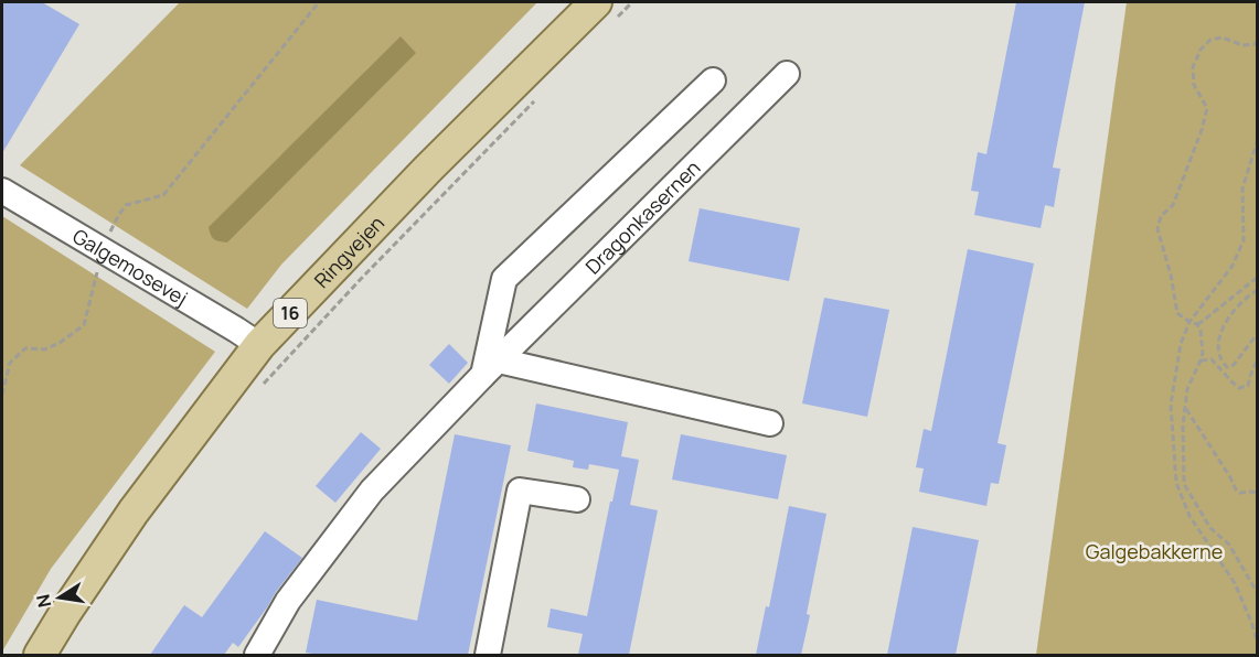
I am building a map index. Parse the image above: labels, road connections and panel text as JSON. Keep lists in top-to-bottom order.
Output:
{
  "streets": {
    "main road": ["Ringvejen", "16"],
    "street": ["Dragonkasernen", "Galgemosevej"]
  },
  "crossings": [
    ["Ringvejen", "Galgemosevej"]
  ],
  "parks": ["Galgebakkerne"],
  "north": "left"
}
